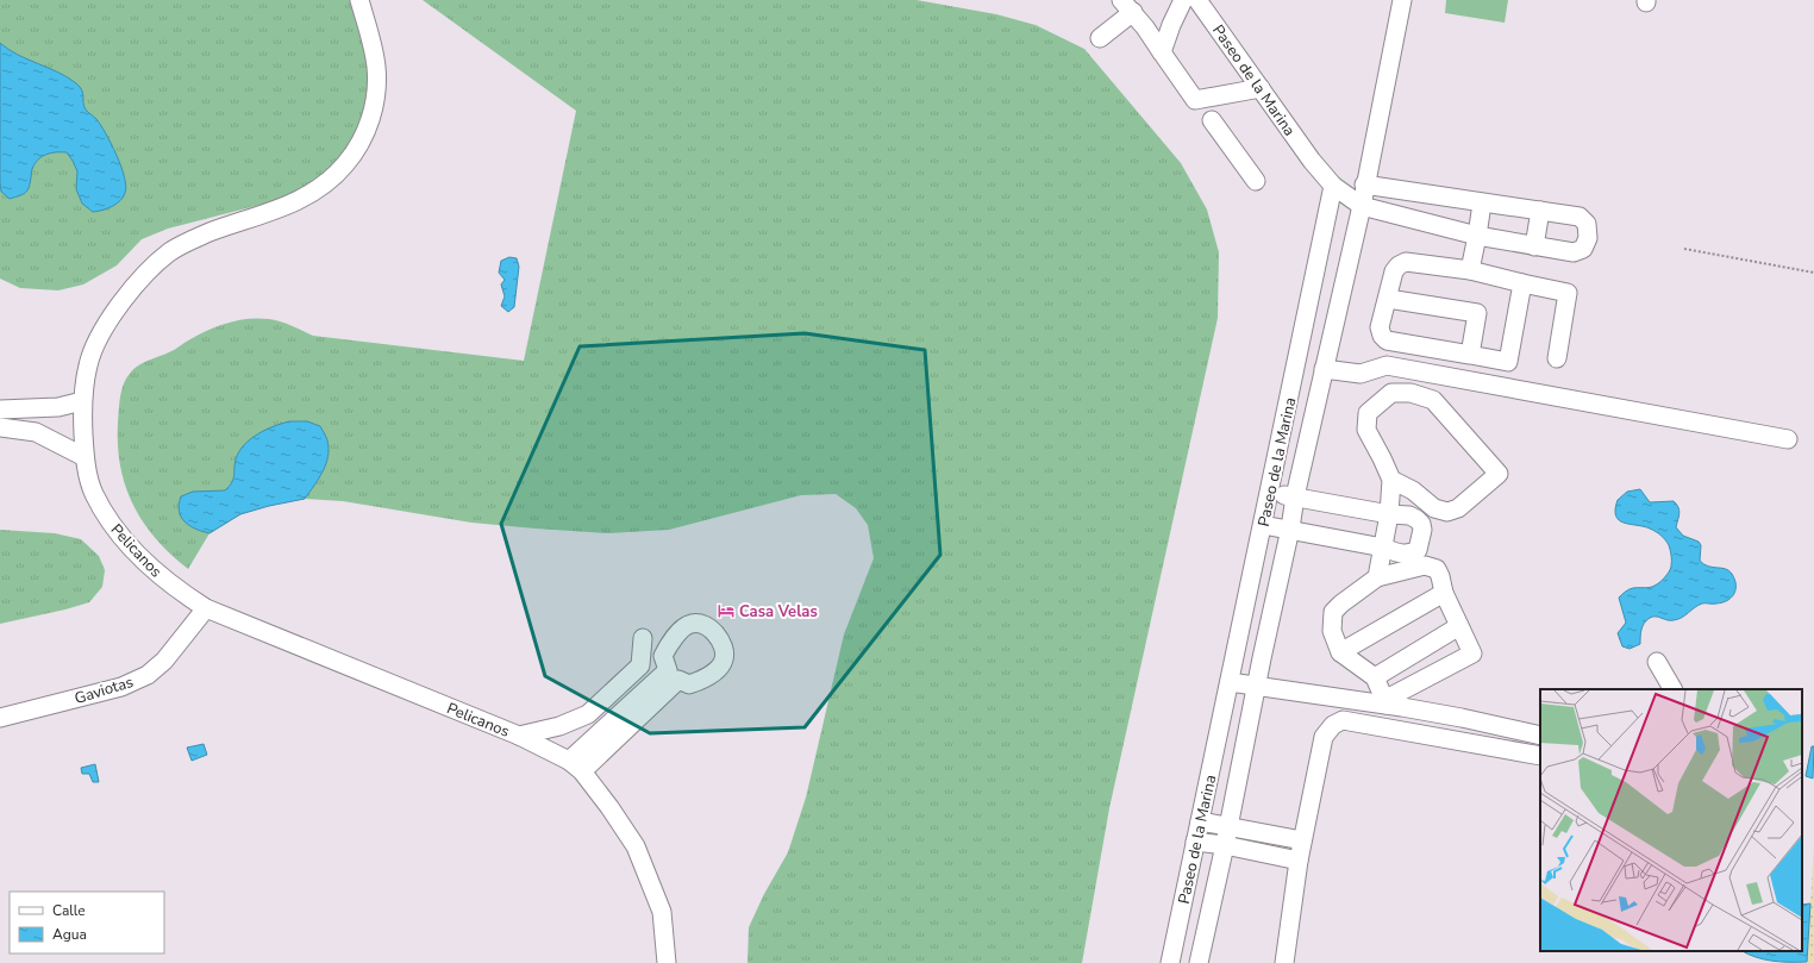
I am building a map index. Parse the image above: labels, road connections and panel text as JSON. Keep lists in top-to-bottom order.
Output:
{
  "streets": {
    "street": ["Paseo de la Marina", "Pelicanos", "Gaviotas"]
  },
  "crossings": [
    ["Pelicanos", "Gaviotas"]
  ],
  "places": {
    "hotel": ["Casa Velas"]
  },
  "legend": ["Calle", "Agua"]
}
